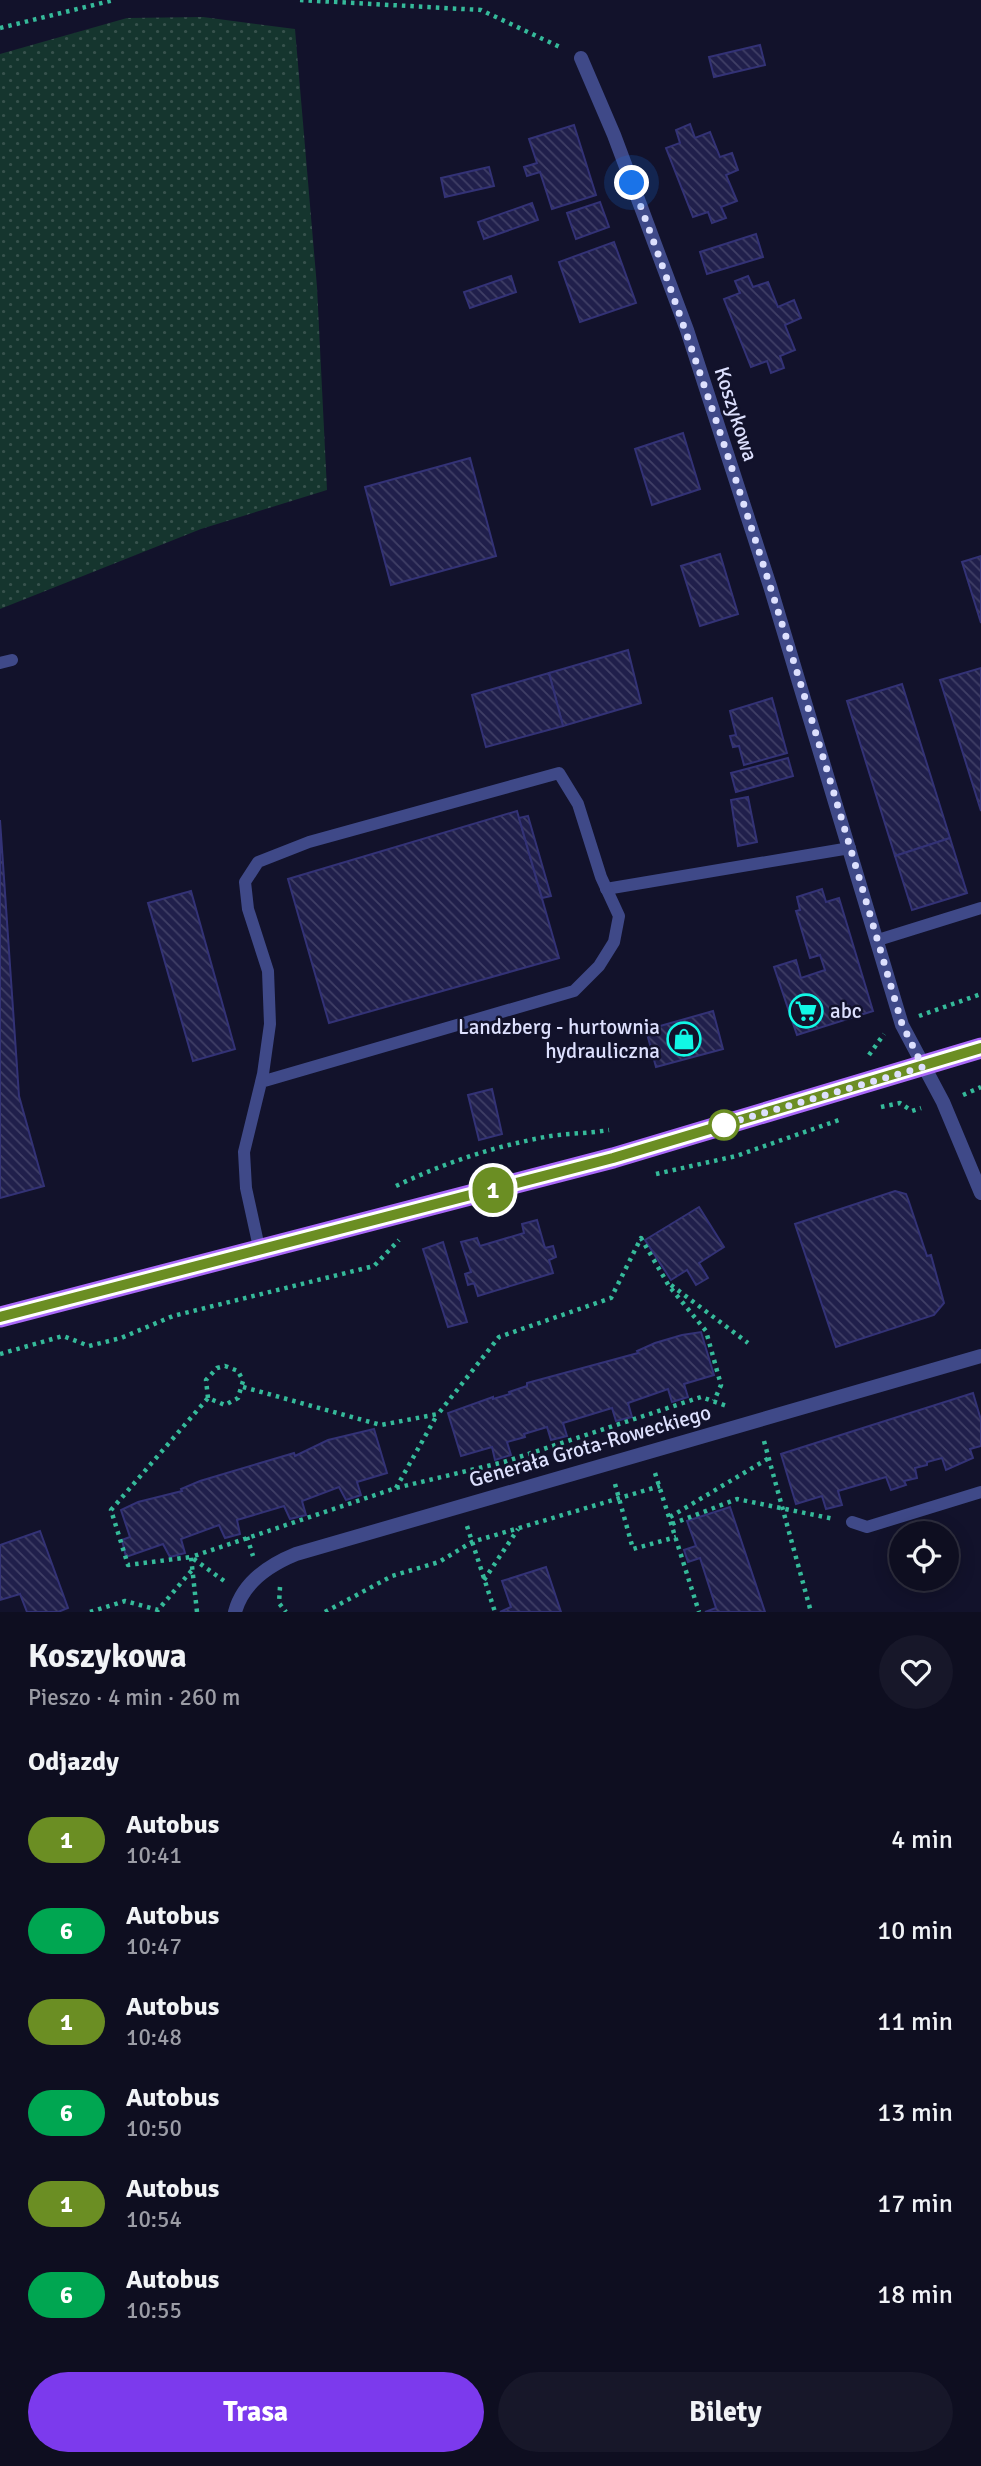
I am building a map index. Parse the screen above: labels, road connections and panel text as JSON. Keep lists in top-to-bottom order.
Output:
{
  "streets": {
    "street": ["Koszykowa", "Generała Grota-Roweckiego"]
  },
  "places": {
    "supermarket": ["abc"],
    "shop": ["Landzberg - hurtownia hydrauliczna"]
  },
  "lines": ["bus line 1"],
  "page": {
    "on_map": "1",
    "heading": [
      ["Koszykowa", "Pieszo · 4 min · 260 m"],
      "Odjazdy"
    ],
    "list": [
      {
        "mark": "1",
        "name": "Autobus",
        "note": "10:41",
        "value": "4 min"
      },
      {
        "mark": "6",
        "name": "Autobus",
        "note": "10:47",
        "value": "10 min"
      },
      {
        "mark": "1",
        "name": "Autobus",
        "note": "10:48",
        "value": "11 min"
      },
      {
        "mark": "6",
        "name": "Autobus",
        "note": "10:50",
        "value": "13 min"
      },
      {
        "mark": "1",
        "name": "Autobus",
        "note": "10:54",
        "value": "17 min"
      },
      {
        "mark": "6",
        "name": "Autobus",
        "note": "10:55",
        "value": "18 min"
      }
    ],
    "buttons": ["Trasa", "Bilety"]
  }
}
